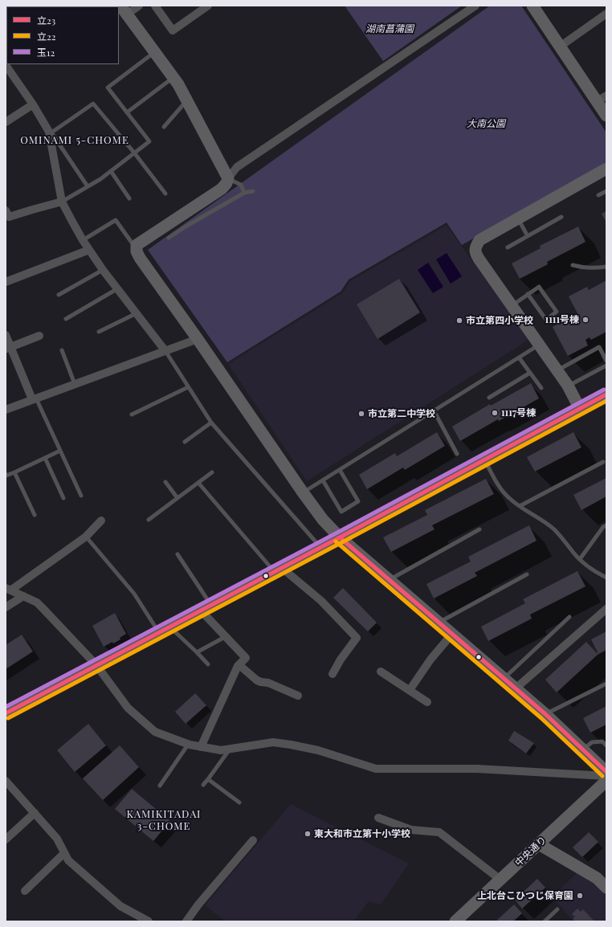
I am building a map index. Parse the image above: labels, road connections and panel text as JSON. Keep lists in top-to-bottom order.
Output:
{
  "streets": {
    "street": ["中央通り"]
  },
  "districts": ["OMINAMI 5-CHOME", "KAMIKITADAI 3-CHOME"],
  "parks": ["湖南菖蒲園", "大南公園"],
  "places": [
    "1111号棟",
    "市立第四小学校",
    "1117号棟",
    "市立第二中学校",
    "東大和市立第十小学校",
    "上北台こひつじ保育園"
  ],
  "lines": ["transit line 玉12", "transit line 立23", "transit line 立22"],
  "legend": ["立23", "立22", "玉12"]
}
